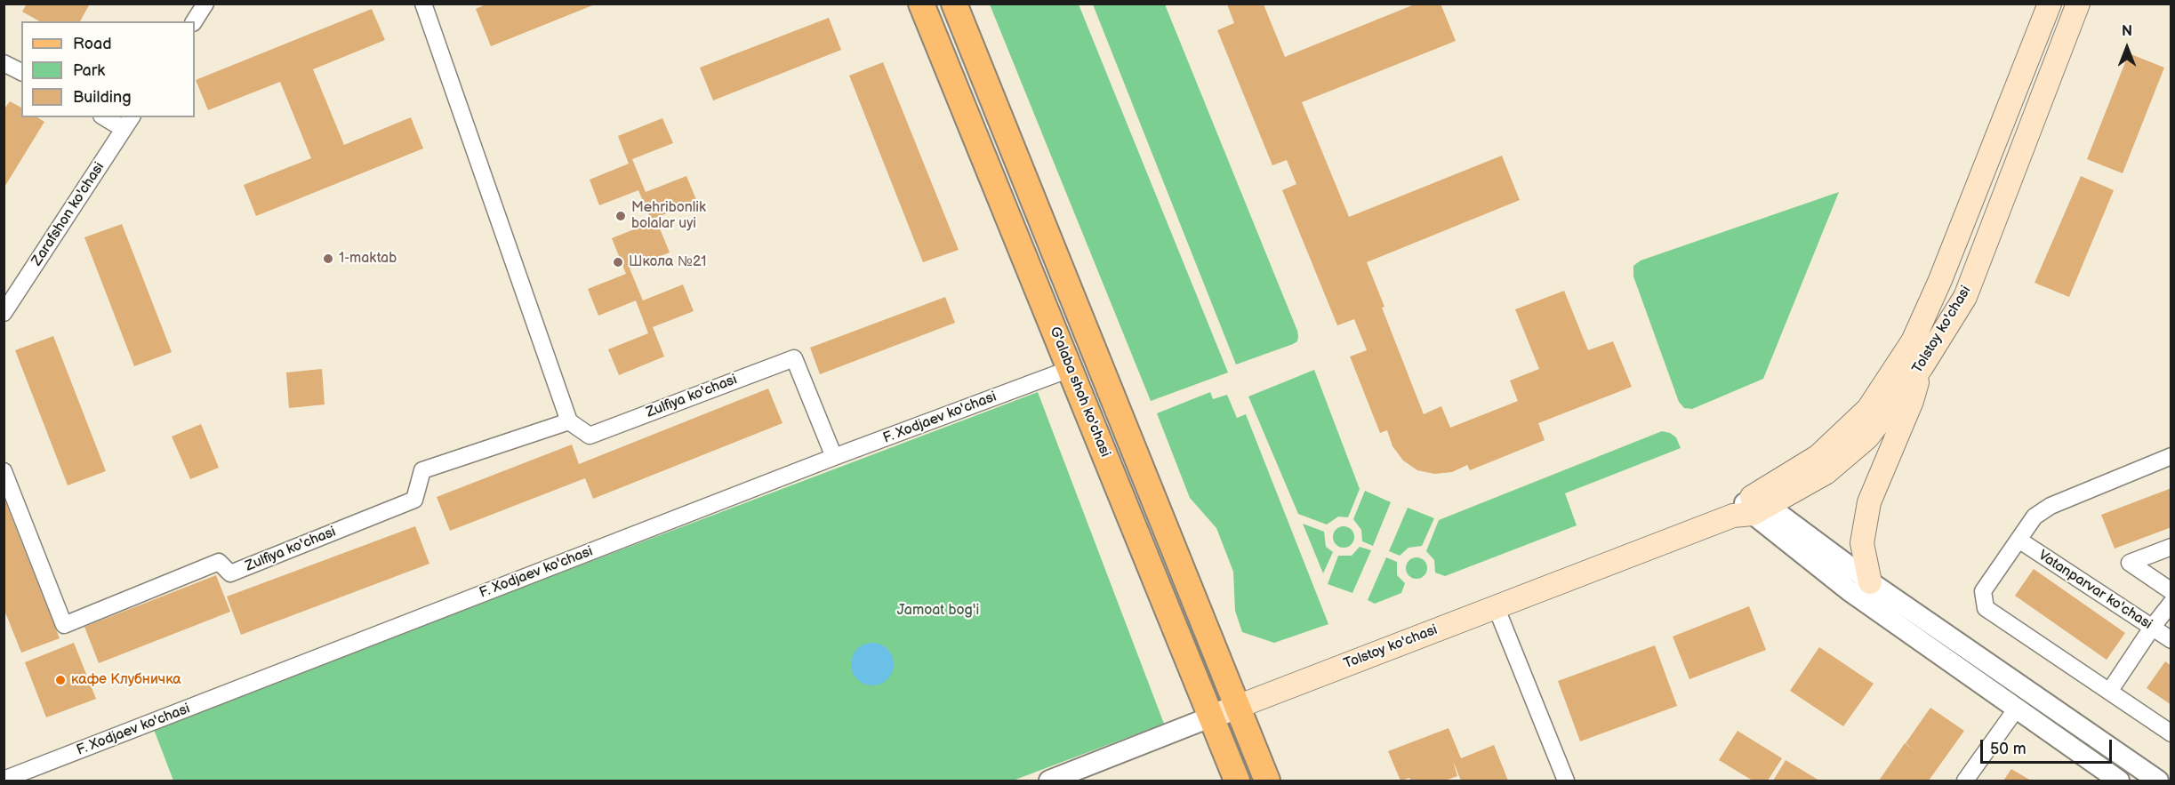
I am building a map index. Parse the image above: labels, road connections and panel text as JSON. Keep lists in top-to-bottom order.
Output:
{
  "streets": {
    "main road": ["Tolstoy ko'chasi", "G'alaba shoh ko'chasi"],
    "street": [
      "Zarafshon ko'chasi",
      "Zulfiya ko'chasi",
      "F. Xodjaev ko'chasi",
      "Vatanparvar ko'chasi"
    ]
  },
  "crossings": [
    ["Tolstoy ko'chasi", "G'alaba shoh ko'chasi"],
    ["G'alaba shoh ko'chasi", "F. Xodjaev ko'chasi"],
    ["Zulfiya ko'chasi", "F. Xodjaev ko'chasi"]
  ],
  "parks": ["Jamoat bog'i"],
  "places": [
    "Mehribonlik bolalar uyi",
    "1-maktab",
    "Школа №21",
    "кафе Клубничка"
  ],
  "legend": ["Road", "Park", "Building"],
  "scale_bar": "50 m",
  "north": "top"
}
